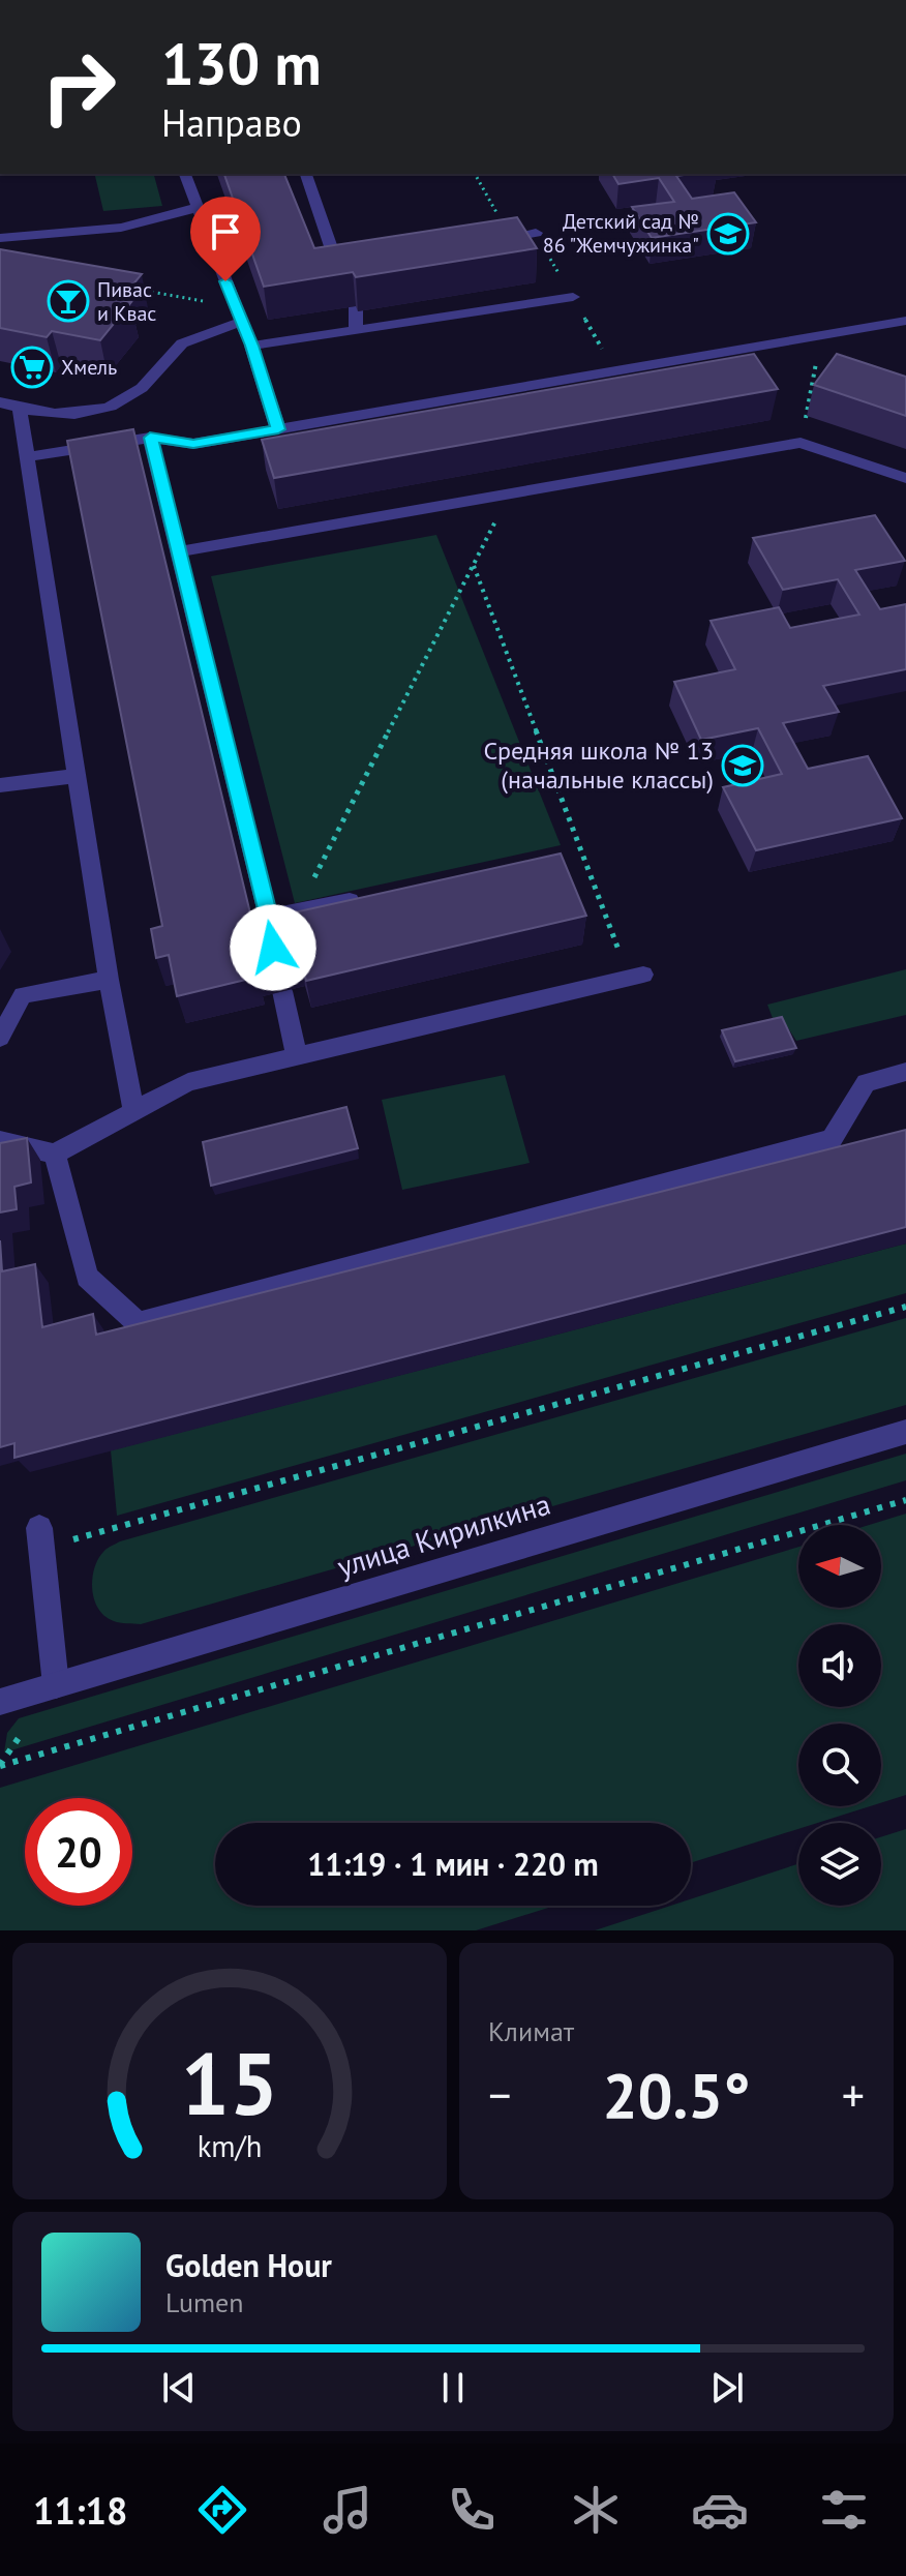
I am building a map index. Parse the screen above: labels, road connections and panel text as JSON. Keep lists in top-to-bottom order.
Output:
{
  "streets": {
    "street": ["улица Кирилкина"]
  },
  "places": {
    "school or university": ["Детский сад № 86 \"Жемчужинка\"", "Средняя школа № 13 (начальные классы)"],
    "bar": ["Пивас и Квас"],
    "supermarket": ["Хмель"]
  },
  "north": "left",
  "page": {
    "turn": ["130 m", "Направо"],
    "limit": "20",
    "trip": "11:19 · 1 мин · 220 m",
    "tile": "Климат",
    "heat": ["−", "20.5°", "+"],
    "song": ["Golden Hour", "Lumen"],
    "tabs": "11:18",
    "gauge": ["15", "km/h"]
  }
}
